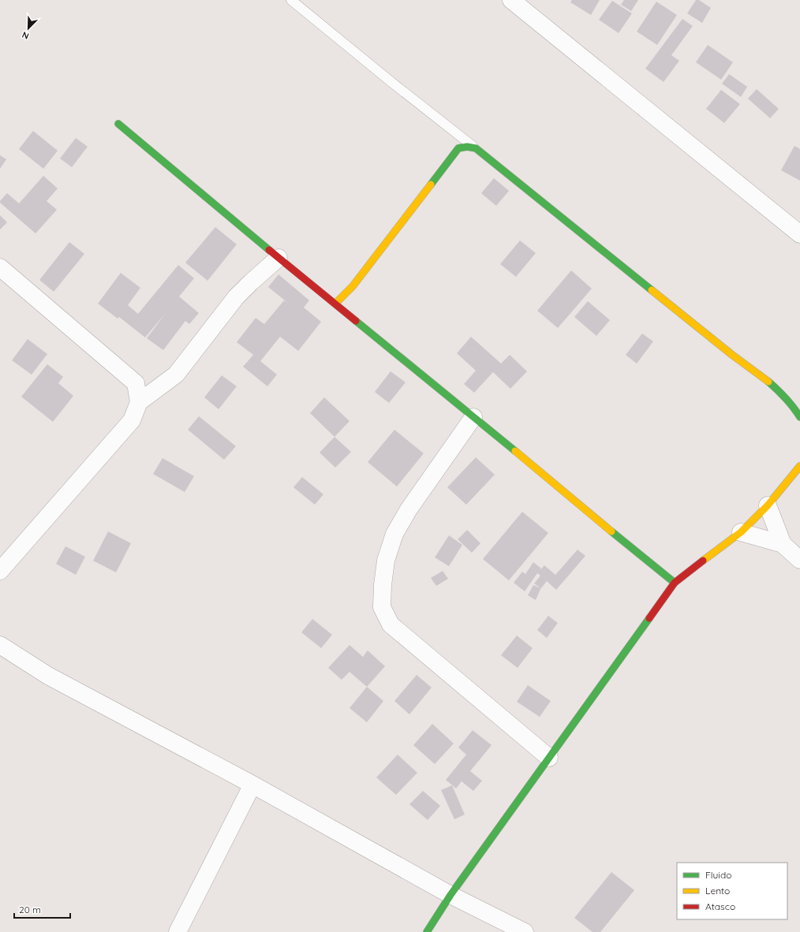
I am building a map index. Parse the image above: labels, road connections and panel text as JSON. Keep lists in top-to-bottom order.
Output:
{
  "legend": ["Fluido", "Lento", "Atasco"],
  "scale_bar": "20 m",
  "north": "bottom left"
}
